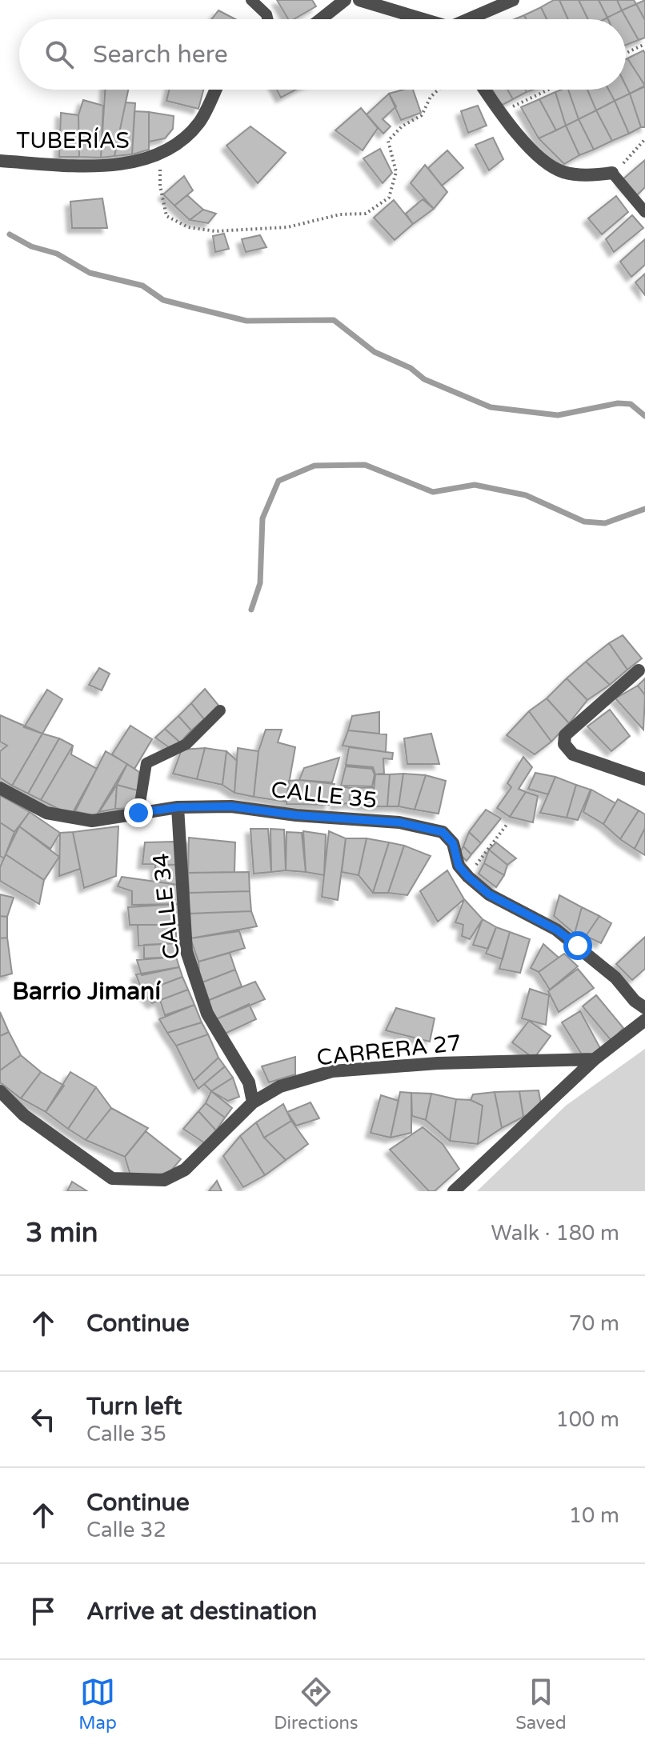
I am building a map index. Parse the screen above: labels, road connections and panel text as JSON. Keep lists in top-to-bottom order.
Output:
{
  "streets": {
    "street": [
      "TUBERÍAS",
      "CALLE 35",
      "CALLE 34",
      "CARRERA 27"
    ]
  },
  "crossings": [
    ["CALLE 35", "CALLE 34"],
    ["CALLE 34", "CARRERA 27"]
  ],
  "districts": ["Barrio Jimaní"],
  "page": {
    "search": "Search here",
    "heading": ["3 min", "Walk · 180 m"],
    "list": [
      ["Continue", "70 m"],
      ["Turn left", "Calle 35", "100 m"],
      ["Continue", "Calle 32", "10 m"],
      "Arrive at destination"
    ],
    "nav": ["Map", "Directions", "Saved"]
  }
}
